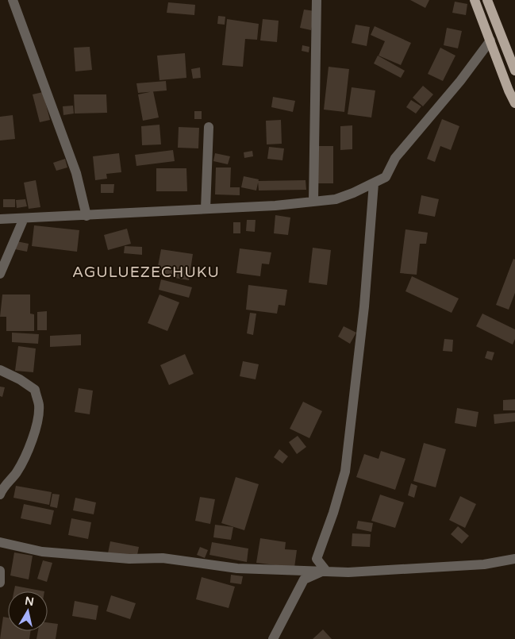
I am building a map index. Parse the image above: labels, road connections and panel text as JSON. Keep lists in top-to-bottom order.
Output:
{
  "districts": ["AGULUEZECHUKU"],
  "north": "top"
}
